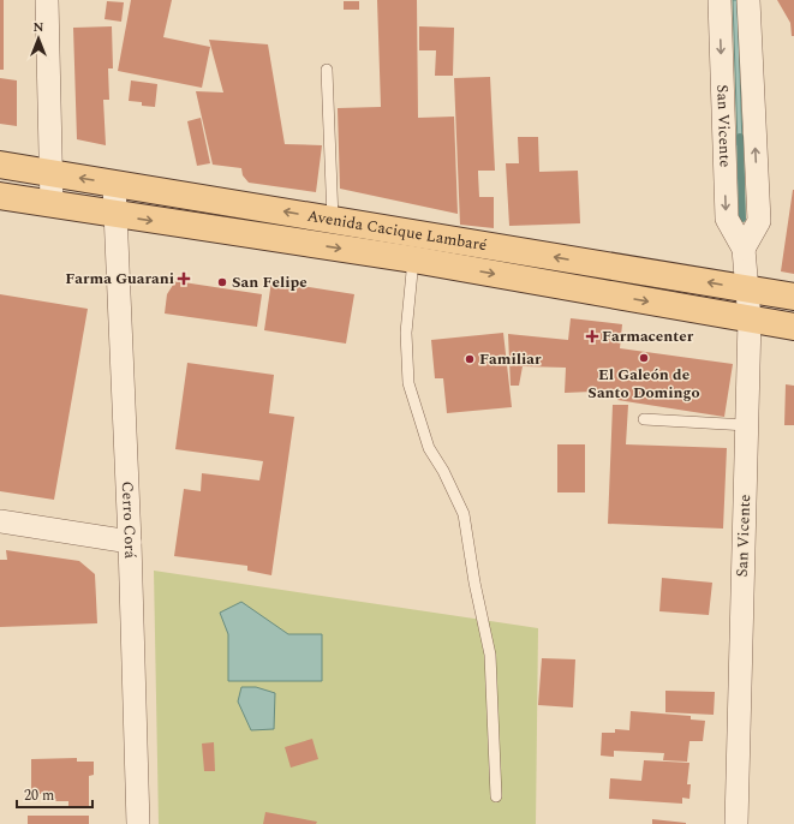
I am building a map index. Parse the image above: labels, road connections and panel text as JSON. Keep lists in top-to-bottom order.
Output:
{
  "streets": {
    "main road": ["Avenida Cacique Lambaré"],
    "street": ["San Vicente", "Cerro Corá"]
  },
  "crossings": [
    ["San Vicente", "Avenida Cacique Lambaré"],
    ["Avenida Cacique Lambaré", "Cerro Corá"]
  ],
  "places": {
    "health": ["Farma Guarani", "Farmacenter"],
    "other": ["San Felipe", "El Galeón de Santo Domingo", "Familiar"]
  },
  "scale_bar": "20 m",
  "north": "top"
}
